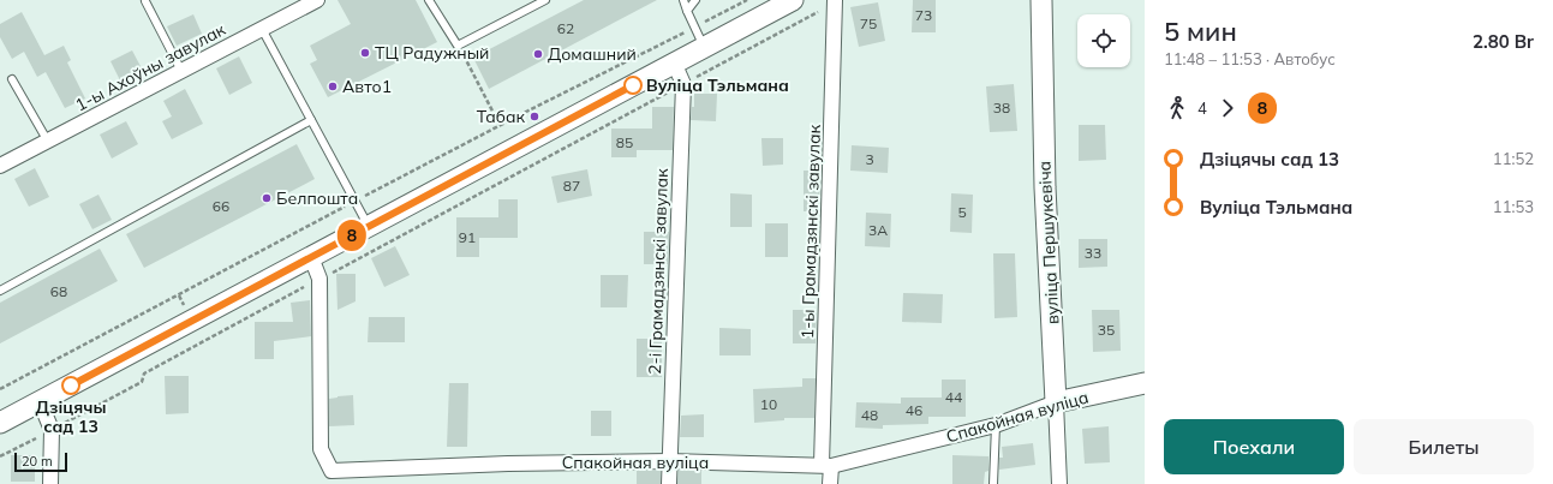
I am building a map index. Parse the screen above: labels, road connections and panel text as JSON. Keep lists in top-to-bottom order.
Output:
{
  "streets": {
    "main road": ["вуліца Першукевіча", "Спакойная вуліца"],
    "street": ["1-ы Ахоўны завулак", "1-ы Грамадзянскі завулак", "2-і Грамадзянскі завулак"]
  },
  "crossings": [
    ["1-ы Грамадзянскі завулак", "Спакойная вуліца"],
    ["вуліца Першукевіча", "Спакойная вуліца"],
    ["2-і Грамадзянскі завулак", "Спакойная вуліца"]
  ],
  "places": [
    "ТЦ Радужный",
    "Домашний",
    "Вуліца Тэльмана",
    "Авто1",
    "Табак",
    "Белпошта",
    "Дзіцячы сад 13"
  ],
  "lines": ["bus line 8"],
  "house_numbers": [
    "73",
    "75",
    "62",
    "38",
    "85",
    "3",
    "87",
    "66",
    "5",
    "3А",
    "91",
    "33",
    "68",
    "35",
    "44",
    "10",
    "46",
    "48"
  ],
  "scale_bar": "20 m",
  "page": {
    "on_map": "8",
    "heading": ["5 мин", "11:48 – 11:53 · Автобус", "2.80 Br"],
    "legs": ["4", "8"],
    "list": [
      {
        "name": "Дзіцячы сад 13",
        "value": "11:52"
      },
      {
        "name": "Вуліца Тэльмана",
        "value": "11:53"
      }
    ],
    "buttons": ["Поехали", "Билеты"],
    "scale": "20 m"
  }
}
